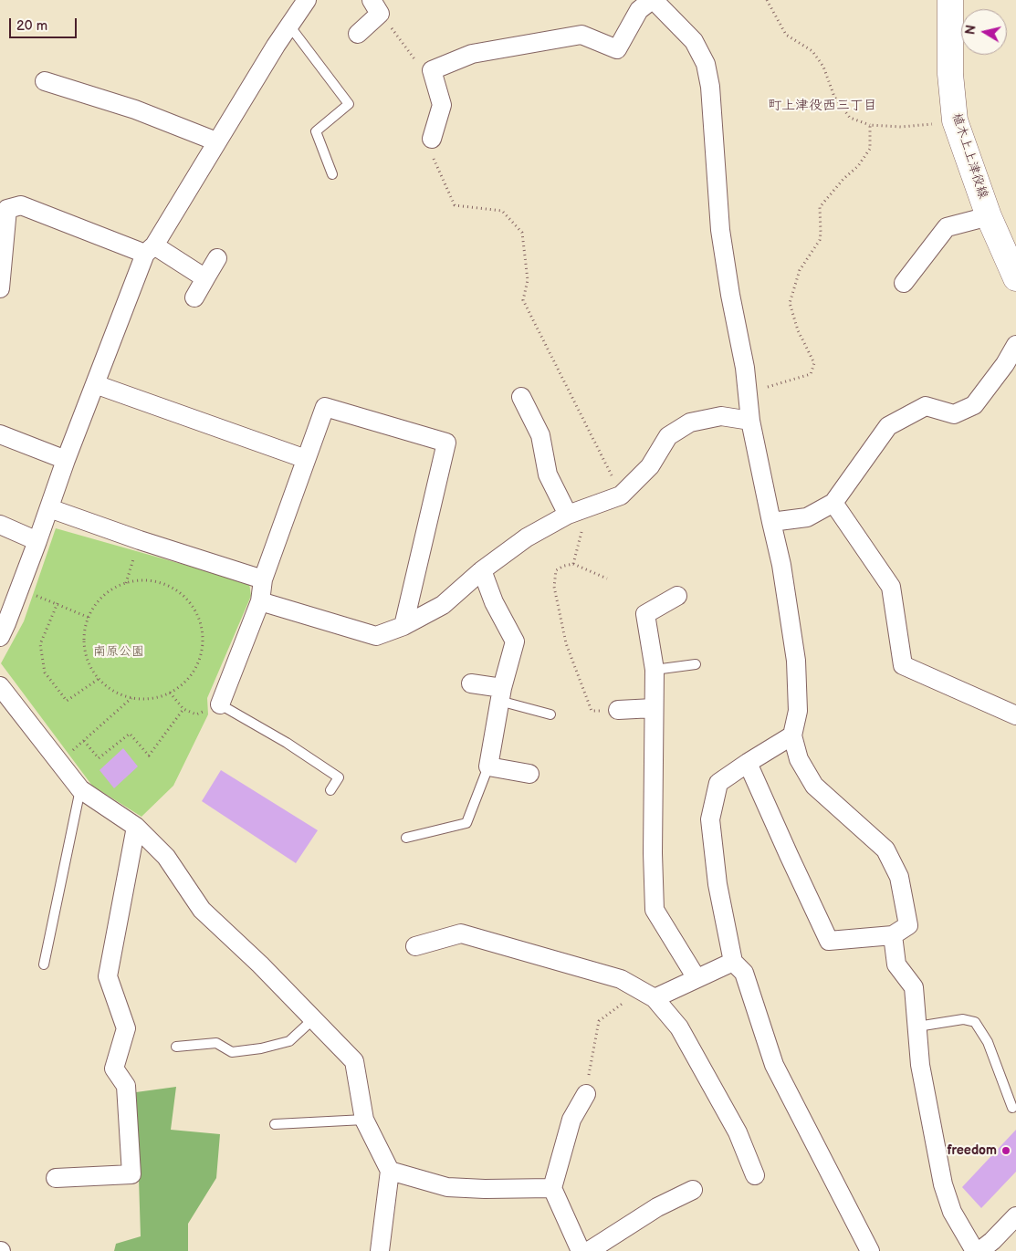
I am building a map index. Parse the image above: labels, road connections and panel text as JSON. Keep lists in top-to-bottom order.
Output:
{
  "streets": {
    "main road": ["植木上上津役線"]
  },
  "districts": ["町上津役西三丁目"],
  "parks": ["南原公園"],
  "places": ["freedom"],
  "scale_bar": "20 m",
  "north": "left"
}
